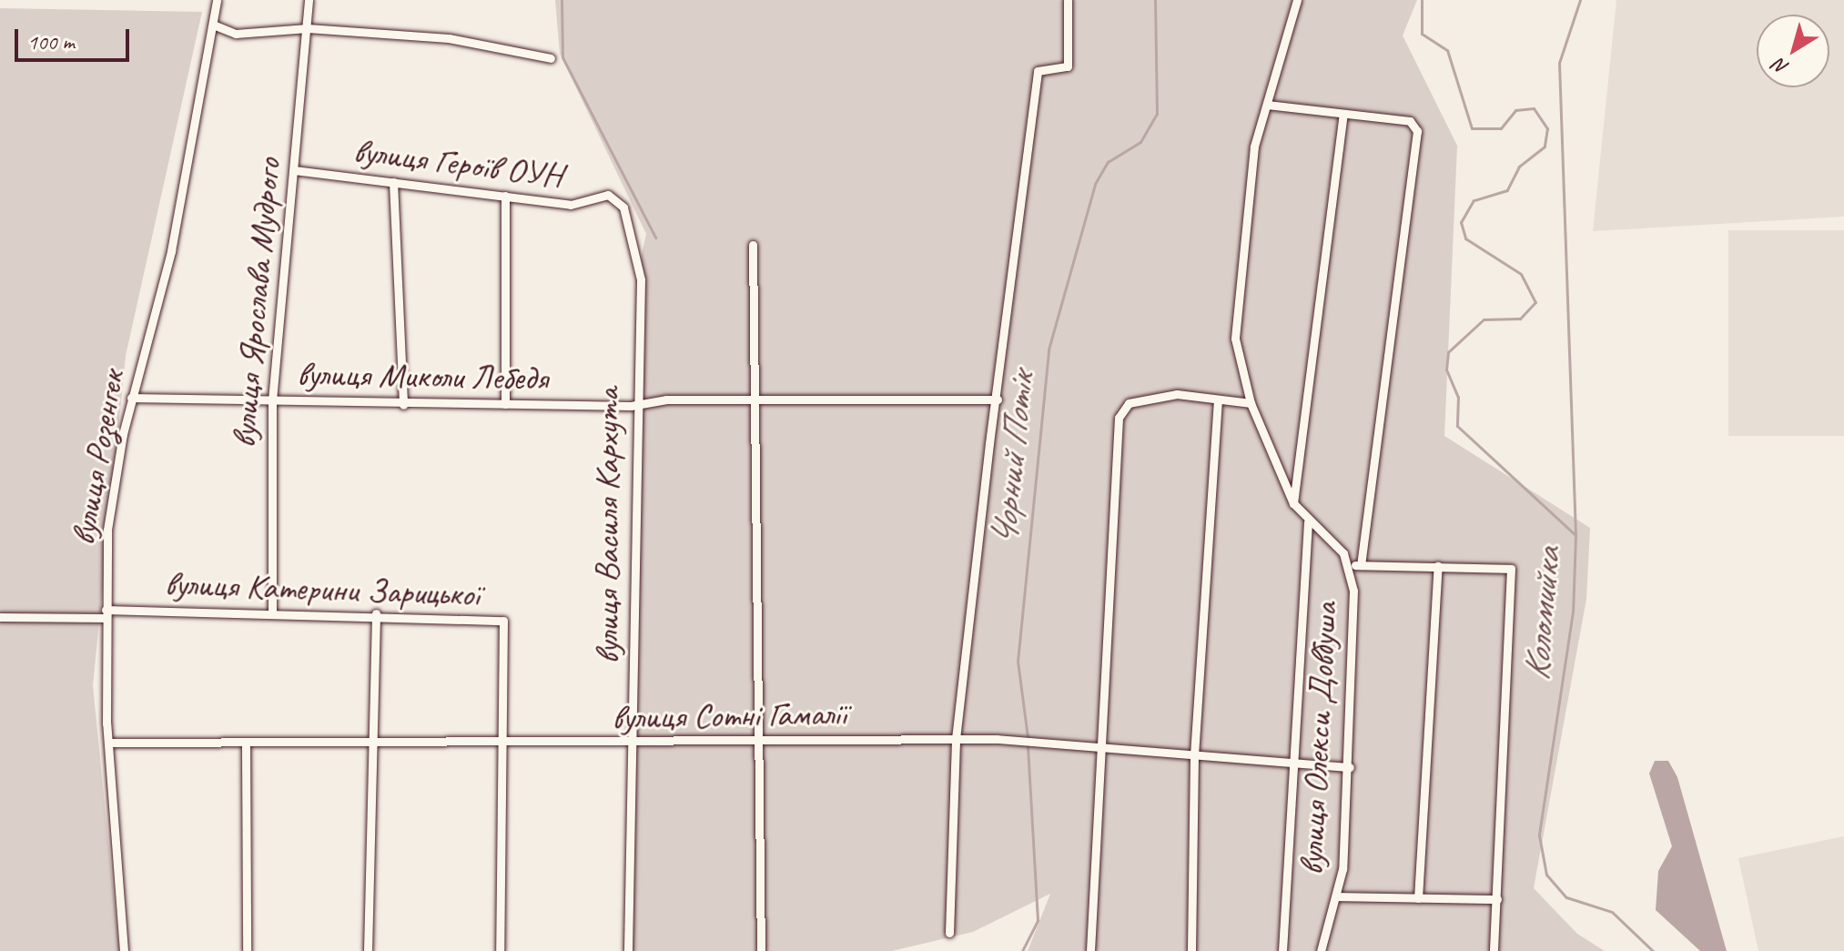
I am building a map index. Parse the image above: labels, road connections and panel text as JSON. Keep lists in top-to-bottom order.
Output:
{
  "streets": {
    "street": [
      "вулиця Героїв ОУН",
      "вулиця Ярослава Мудрого",
      "вулиця Миколи Лебедя",
      "вулиця Розенгек",
      "вулиця Василя Кархута",
      "вулиця Катерини Зарицької",
      "вулиця Сотні Гамалії",
      "вулиця Олекси Довбуша"
    ]
  },
  "crossings": [
    ["вулиця Героїв ОУН", "вулиця Ярослава Мудрого"],
    ["вулиця Героїв ОУН", "вулиця Василя Кархута"],
    ["вулиця Ярослава Мудрого", "вулиця Миколи Лебедя"],
    ["вулиця Ярослава Мудрого", "вулиця Катерини Зарицької"],
    ["вулиця Миколи Лебедя", "вулиця Розенгек"],
    ["вулиця Миколи Лебедя", "вулиця Василя Кархута"],
    ["вулиця Розенгек", "вулиця Катерини Зарицької"],
    ["вулиця Розенгек", "вулиця Сотні Гамалії"],
    ["вулиця Василя Кархута", "вулиця Сотні Гамалії"],
    ["вулиця Катерини Зарицької", "вулиця Сотні Гамалії"],
    ["вулиця Сотні Гамалії", "вулиця Олекси Довбуша"]
  ],
  "water": ["Чорний Потік", "Коломийка"],
  "scale_bar": "100 m",
  "north": "bottom left"
}
